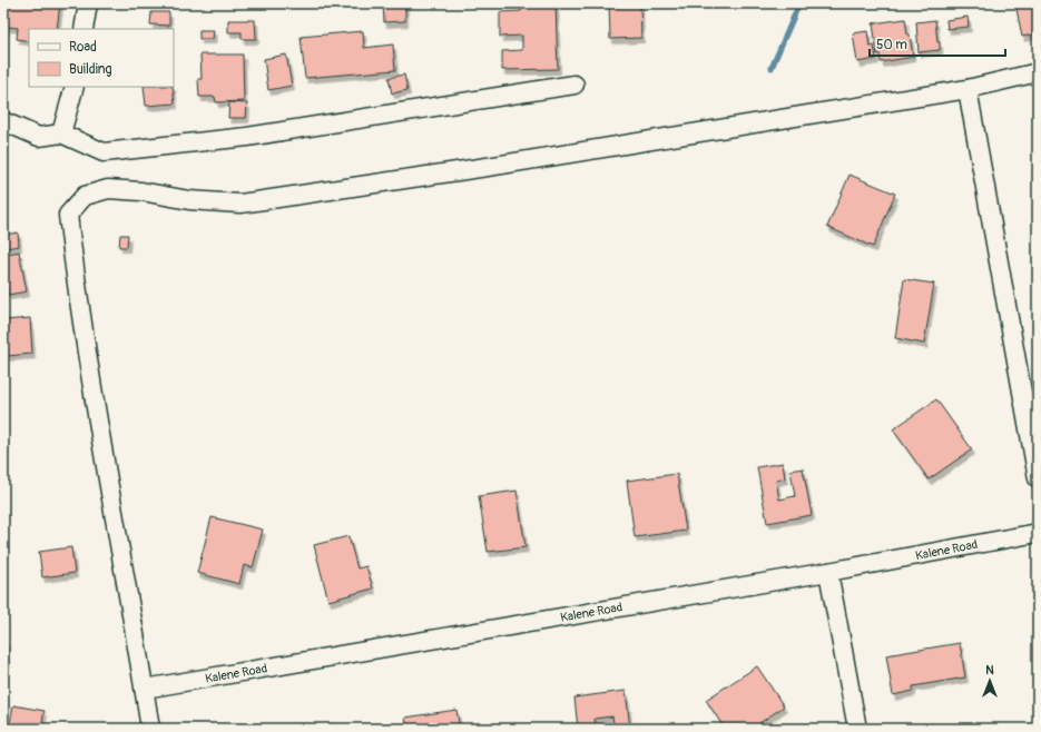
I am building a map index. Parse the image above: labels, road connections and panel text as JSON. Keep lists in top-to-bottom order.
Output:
{
  "streets": {
    "street": ["Kalene Road"]
  },
  "legend": ["Road", "Building"],
  "scale_bar": "50 m",
  "north": "top"
}
